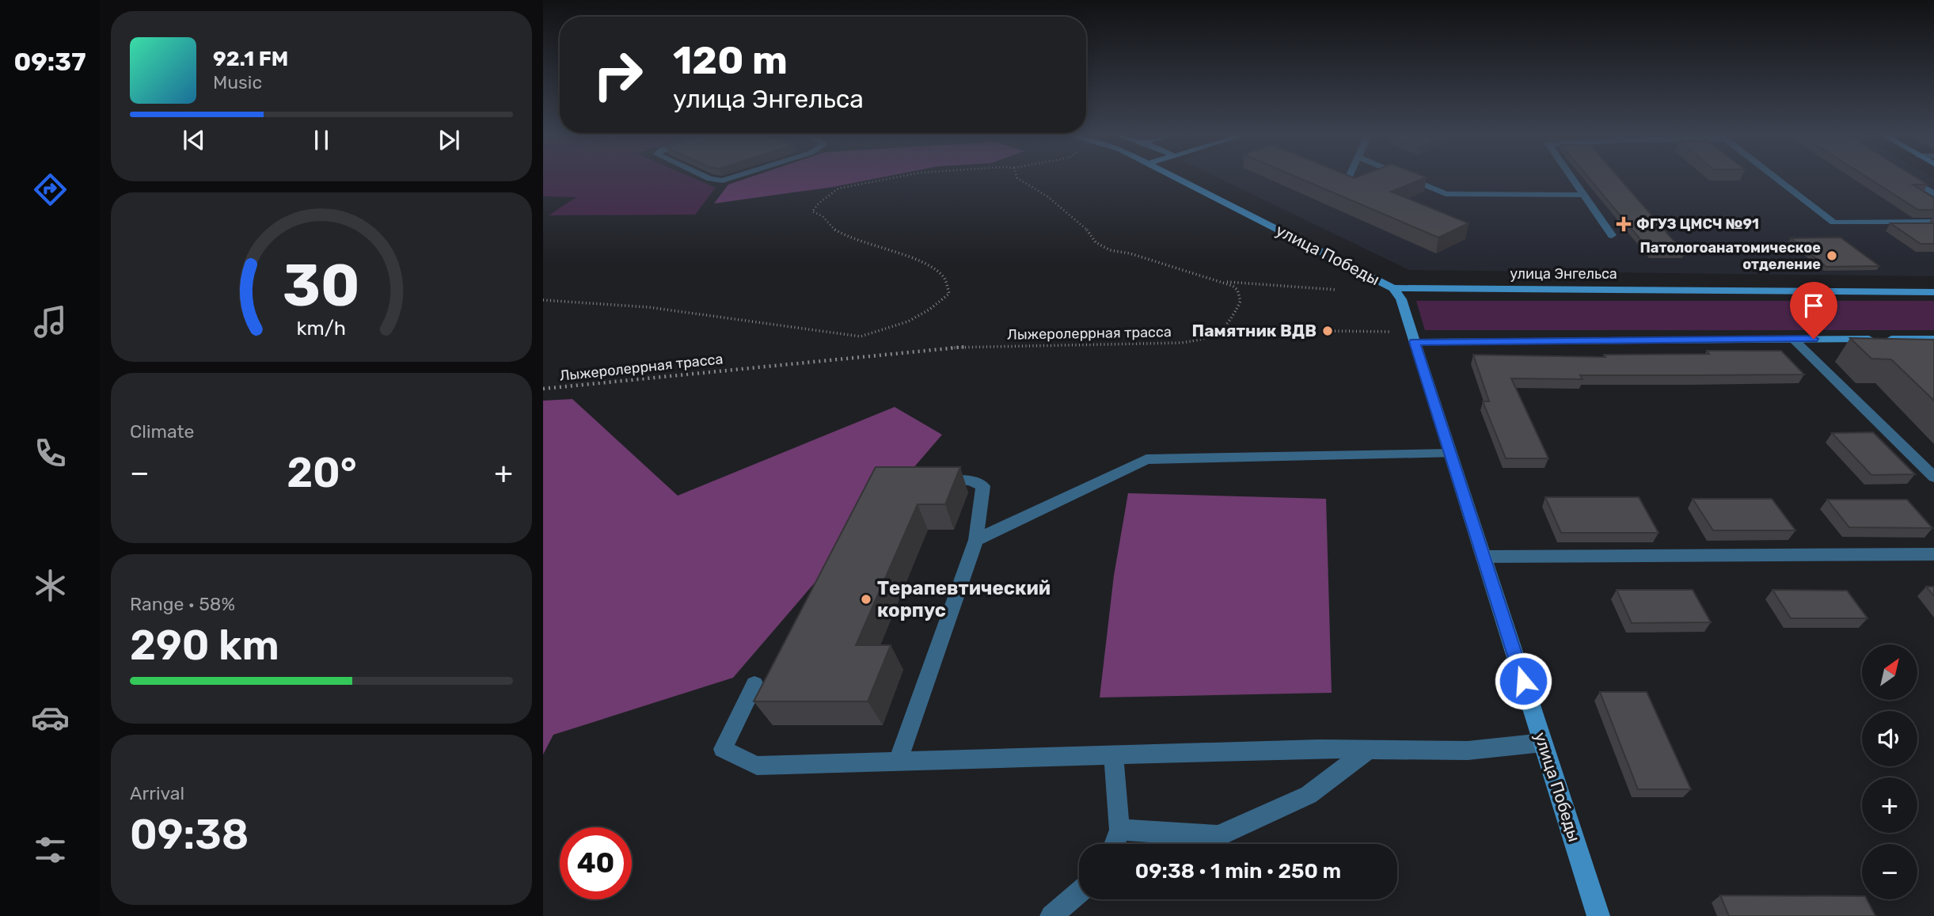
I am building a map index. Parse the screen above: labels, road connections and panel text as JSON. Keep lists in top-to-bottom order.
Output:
{
  "streets": {
    "main road": ["улица Победы", "улица Энгельса"],
    "path": ["Лыжеролеррная трасса"]
  },
  "crossings": [
    ["улица Победы", "улица Энгельса"]
  ],
  "places": {
    "health": ["ФГУЗ ЦМСЧ №91"],
    "other": ["Патологоанатомическое отделение", "Памятник ВДВ", "Терапевтический корпус"]
  },
  "north": "top right",
  "page": {
    "tabs": "09:37",
    "turn": ["120 m", "улица Энгельса"],
    "song": ["92.1 FM", "Music"],
    "tile": [
      "Climate",
      ["Range · 58%", "290 km"],
      ["Arrival", "09:38"]
    ],
    "heat": ["−", "20°", "+"],
    "map_buttons": ["+", "−"],
    "limit": "40",
    "trip": "09:38 · 1 min · 250 m",
    "gauge": ["30", "km/h"]
  }
}
